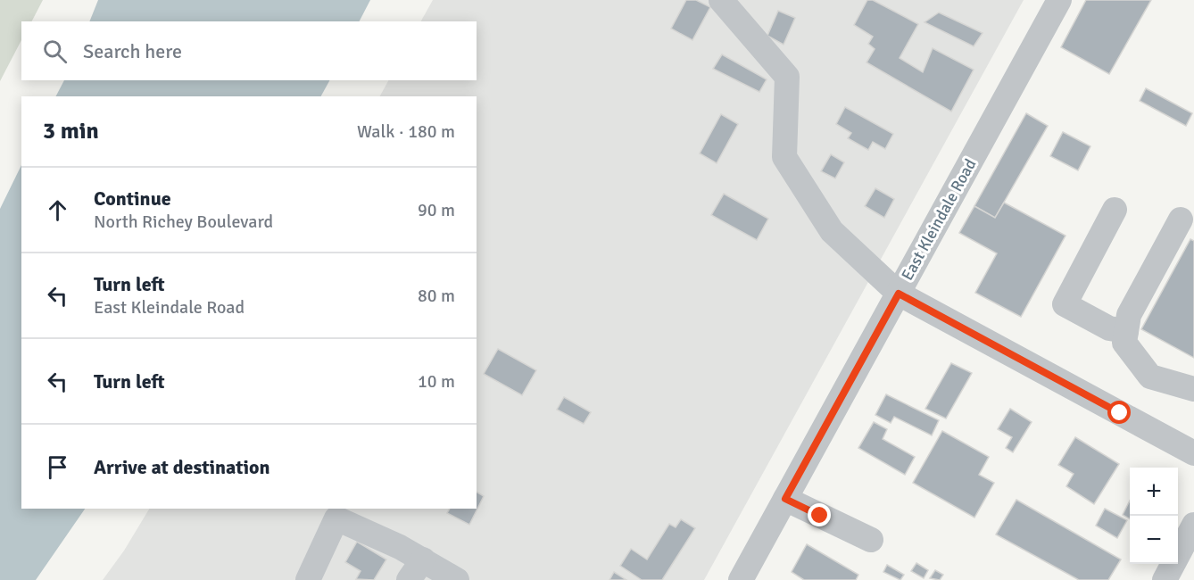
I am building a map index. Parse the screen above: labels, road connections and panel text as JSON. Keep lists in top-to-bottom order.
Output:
{
  "streets": {
    "street": ["East Kleindale Road"]
  },
  "page": {
    "search": "Search here",
    "heading": ["3 min", "Walk · 180 m"],
    "list": [
      ["Continue", "North Richey Boulevard", "90 m"],
      ["Turn left", "East Kleindale Road", "80 m"],
      ["Turn left", "10 m"],
      "Arrive at destination"
    ],
    "map_buttons": ["+", "−"]
  }
}
